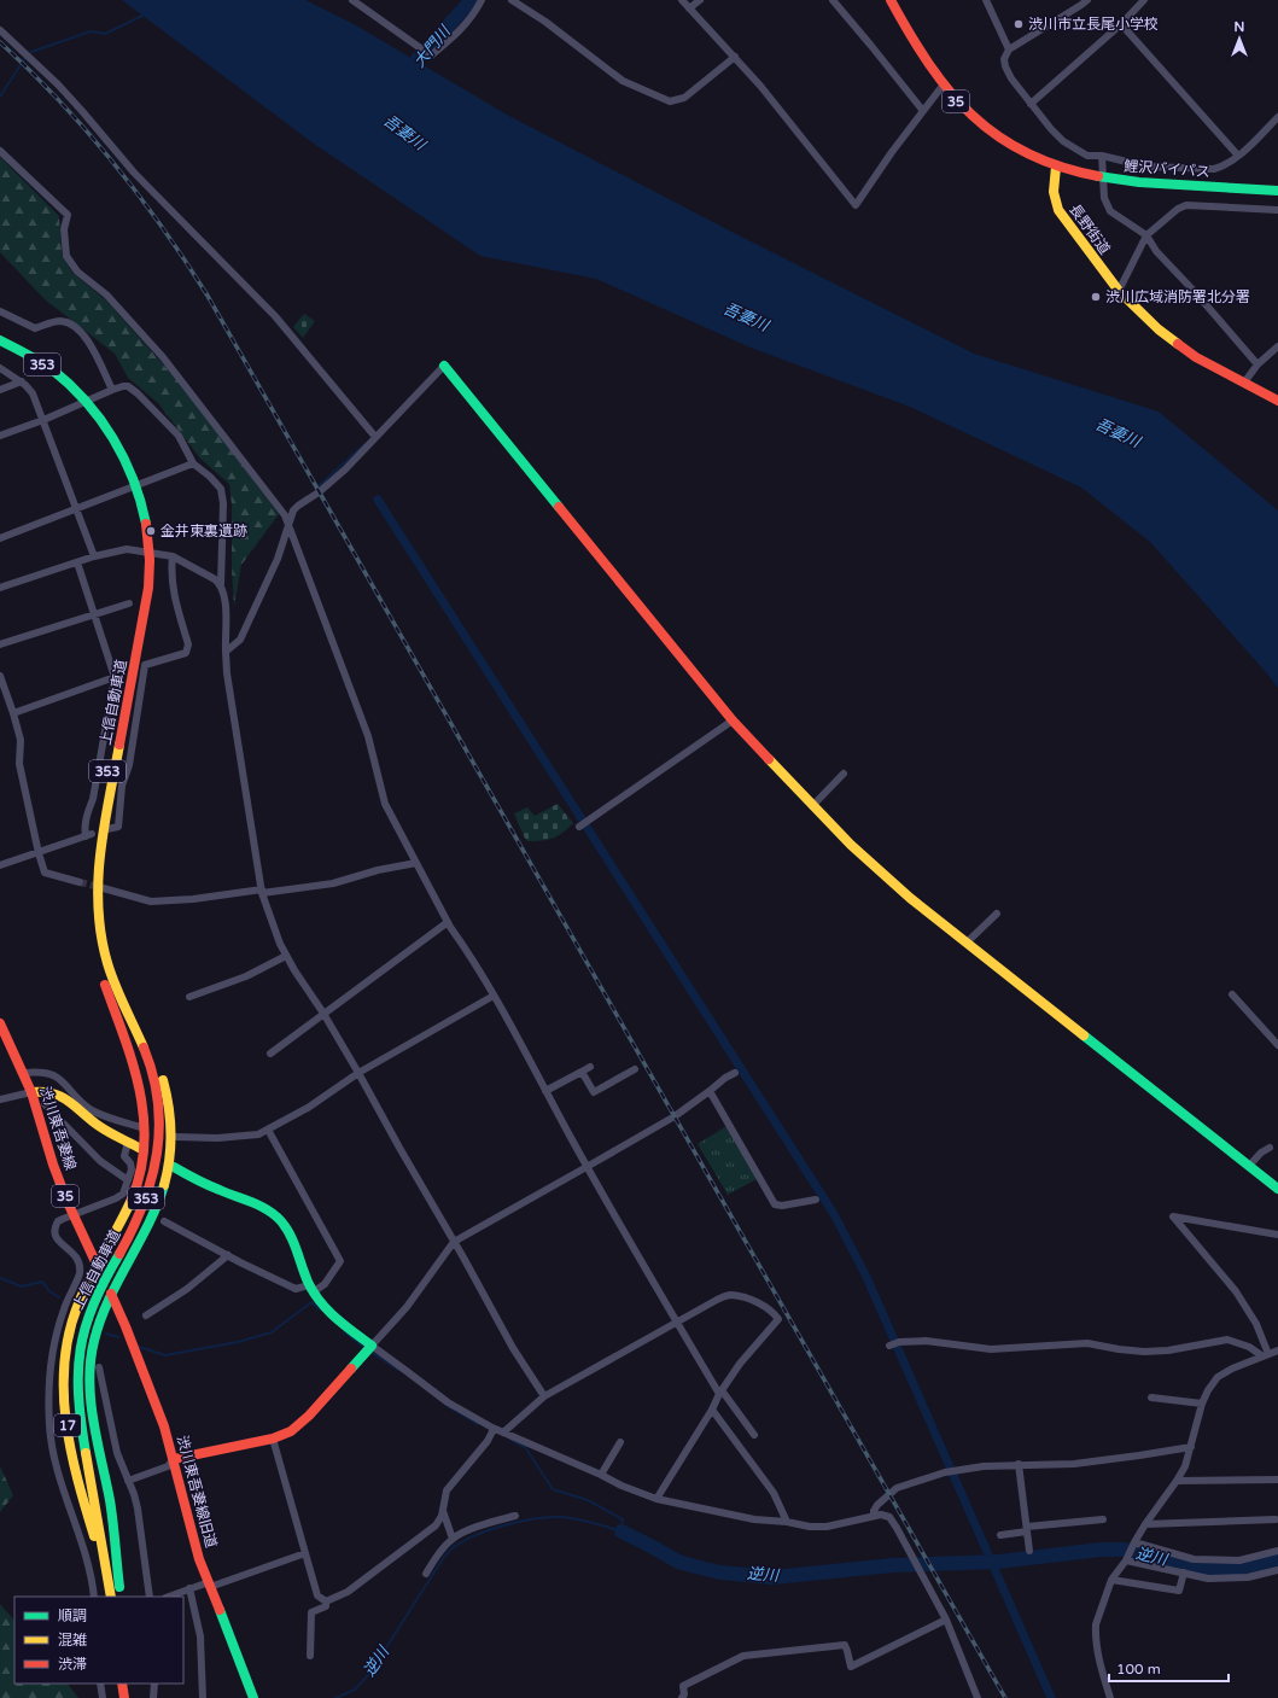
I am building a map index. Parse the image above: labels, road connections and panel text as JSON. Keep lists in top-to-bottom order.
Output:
{
  "streets": {
    "main road": [
      "35",
      "鯉沢バイパス",
      "長野街道",
      "353",
      "上信自動車道",
      "渋川東吾妻線",
      "17",
      "渋川東吾妻線旧道"
    ]
  },
  "crossings": [
    ["35", "鯉沢バイパス"],
    ["35", "長野街道"],
    ["鯉沢バイパス", "長野街道"],
    ["353", "上信自動車道"],
    ["353", "渋川東吾妻線"],
    ["353", "17"],
    ["353", "渋川東吾妻線旧道"],
    ["上信自動車道", "17"],
    ["渋川東吾妻線", "17"],
    ["渋川東吾妻線", "渋川東吾妻線旧道"],
    ["17", "渋川東吾妻線旧道"]
  ],
  "water": ["大門川", "吾妻川", "逆川"],
  "places": ["渋川市立長尾小学校", "渋川広域消防署北分署", "金井東裏遺跡"],
  "legend": ["順調", "混雑", "渋滞"],
  "scale_bar": "100 m",
  "north": "top"
}
